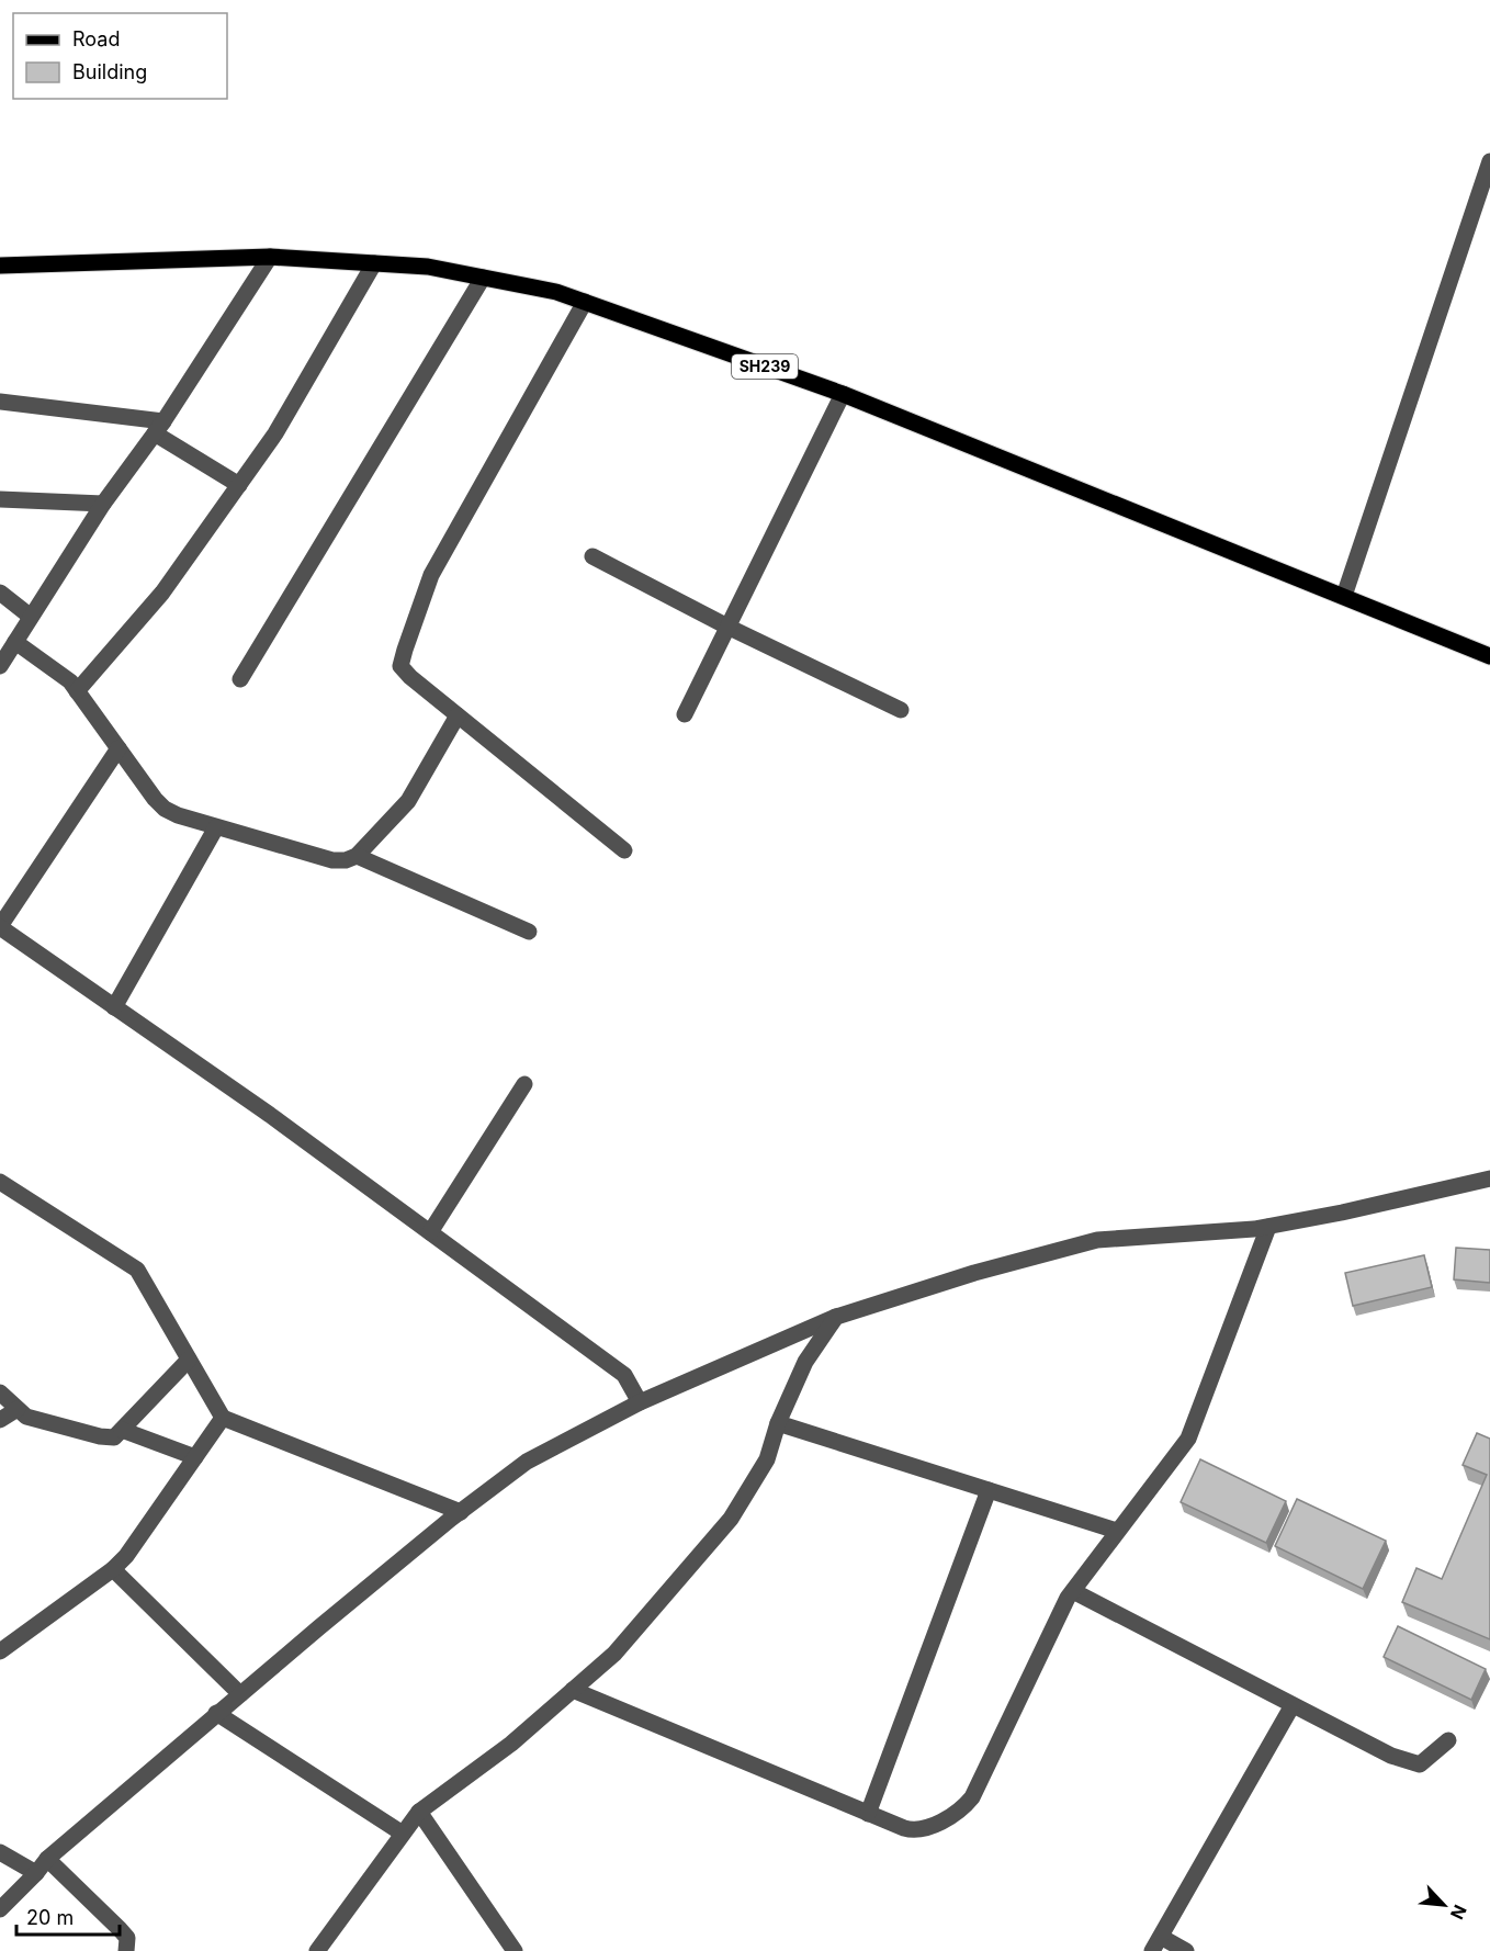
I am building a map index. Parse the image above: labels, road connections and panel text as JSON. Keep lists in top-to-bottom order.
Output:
{
  "streets": {
    "main road": ["SH239"]
  },
  "legend": ["Road", "Building"],
  "scale_bar": "20 m",
  "north": "bottom right"
}
